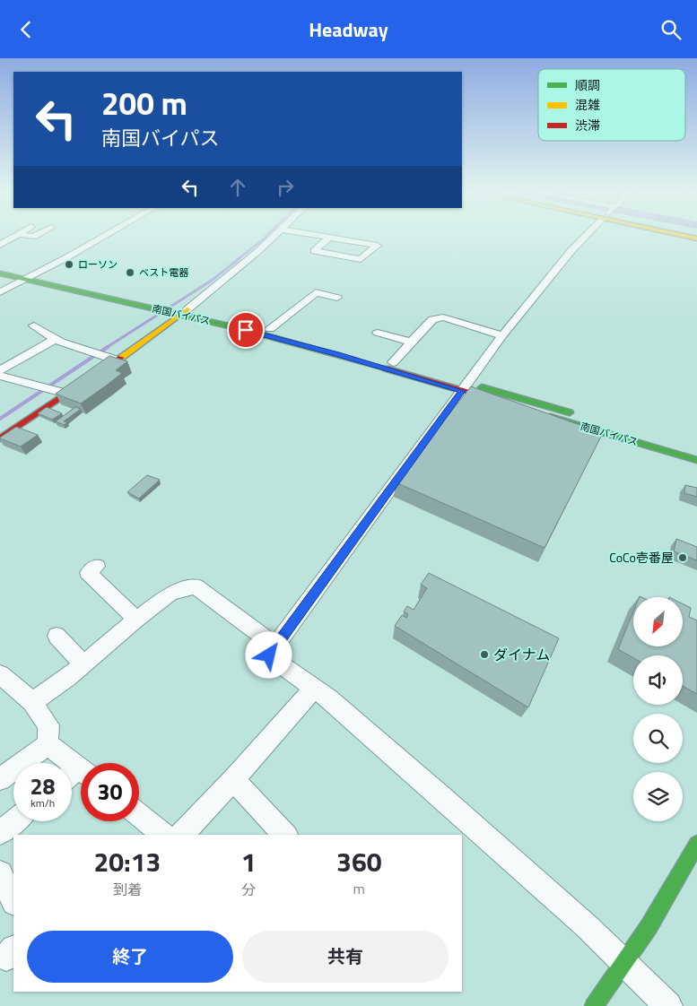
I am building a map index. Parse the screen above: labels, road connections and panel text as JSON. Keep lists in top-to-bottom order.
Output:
{
  "streets": {
    "main road": ["南国バイパス"]
  },
  "places": [
    "ローソン",
    "ベスト電器",
    "CoCo壱番屋",
    "ダイナム"
  ],
  "legend": ["順調", "混雑", "渋滞"],
  "north": "bottom left",
  "page": {
    "header": "Headway",
    "turn": ["200 m", "南国バイパス"],
    "speed": "28 km/h",
    "limit": "30",
    "eta": [
      "20:13",
      "到着",
      "1",
      "分",
      "360",
      "m"
    ],
    "buttons": ["終了", "共有"]
  }
}
